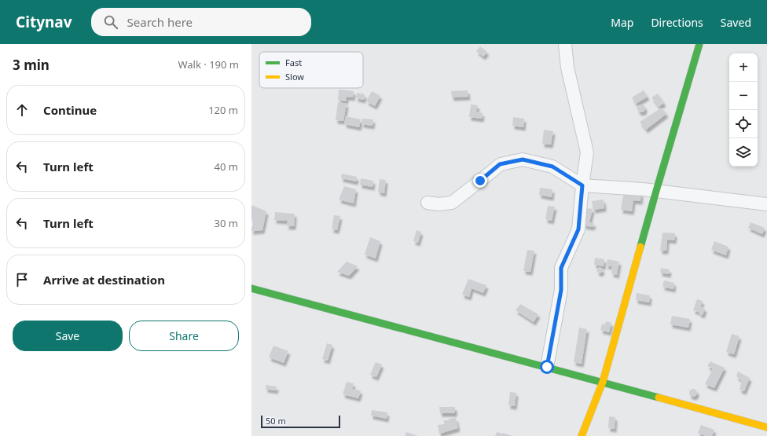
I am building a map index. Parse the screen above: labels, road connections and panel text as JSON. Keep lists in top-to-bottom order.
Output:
{
  "legend": ["Fast", "Slow"],
  "scale_bar": "50 m",
  "page": {
    "header": "Citynav",
    "search": "Search here",
    "nav": ["Map", "Directions", "Saved"],
    "heading": ["3 min", "Walk · 190 m"],
    "map_buttons": ["+", "−"],
    "list": [
      ["Continue", "120 m"],
      ["Turn left", "40 m"],
      ["Turn left", "30 m"],
      "Arrive at destination"
    ],
    "buttons": ["Save", "Share"],
    "scale": "50 m"
  }
}
